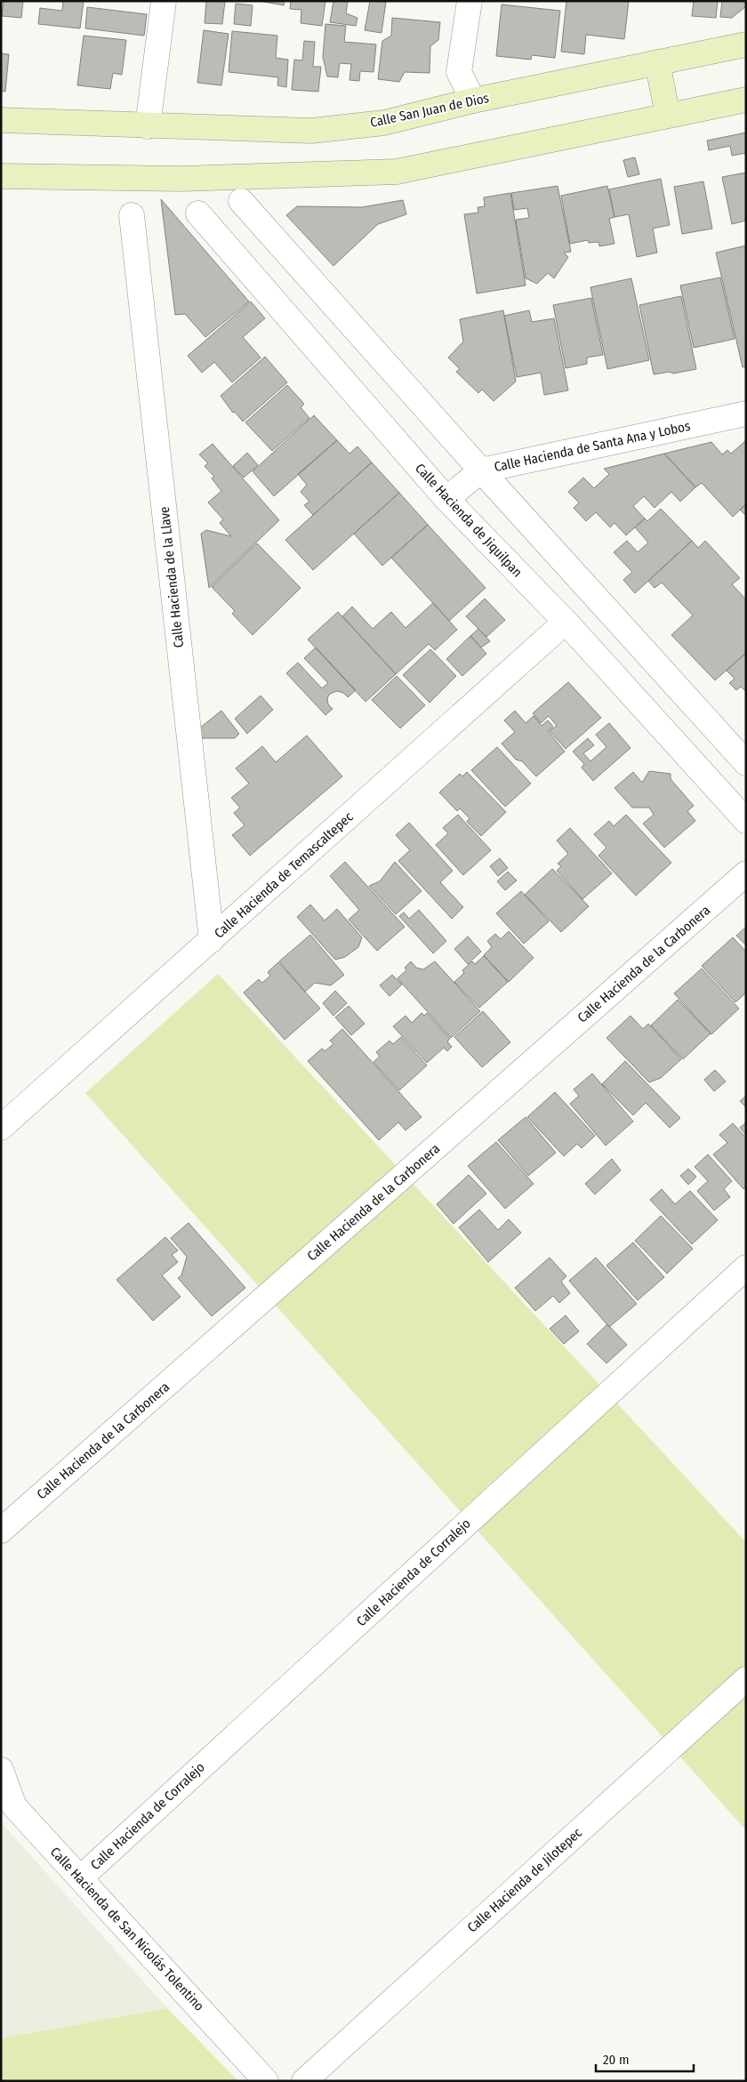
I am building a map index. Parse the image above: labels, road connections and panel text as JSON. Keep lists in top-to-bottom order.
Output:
{
  "streets": {
    "street": [
      "Calle San Juan de Dios",
      "Calle Hacienda de Santa Ana y Lobos",
      "Calle Hacienda de Jiquilpan",
      "Calle Hacienda de la Llave",
      "Calle Hacienda de Temascaltepec",
      "Calle Hacienda de la Carbonera",
      "Calle Hacienda de Corralejo",
      "Calle Hacienda de Jilotepec",
      "Calle Hacienda de San Nicolás Tolentino"
    ]
  },
  "crossings": [
    ["Calle Hacienda de Santa Ana y Lobos", "Calle Hacienda de Jiquilpan"],
    ["Calle Hacienda de Jiquilpan", "Calle Hacienda de Temascaltepec"],
    ["Calle Hacienda de la Llave", "Calle Hacienda de Temascaltepec"],
    ["Calle Hacienda de Corralejo", "Calle Hacienda de San Nicolás Tolentino"]
  ],
  "scale_bar": "20 m"
}
